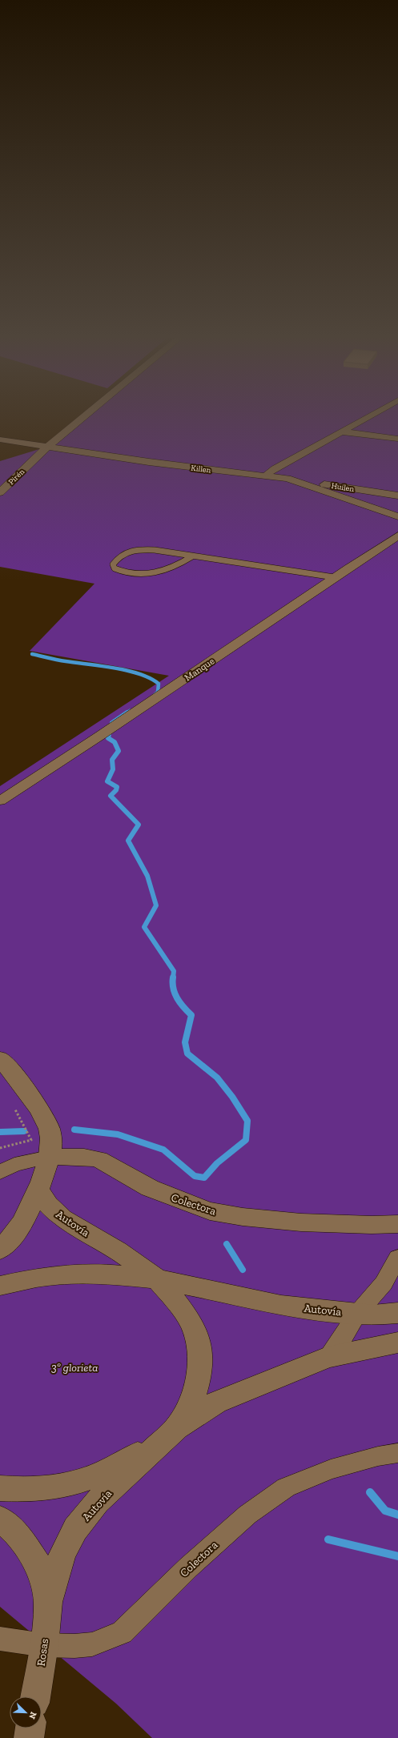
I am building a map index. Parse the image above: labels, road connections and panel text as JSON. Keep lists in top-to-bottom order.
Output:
{
  "streets": {
    "street": [
      "Killen",
      "Pirén",
      "Huilen",
      "Manque",
      "Colectora",
      "Autovía",
      "Rosas"
    ]
  },
  "crossings": [
    ["Killen", "Pirén"],
    ["Killen", "Huilen"],
    ["Colectora", "Rosas"],
    ["Autovía", "Rosas"]
  ],
  "parks": ["3º glorieta"],
  "north": "bottom right"
}
